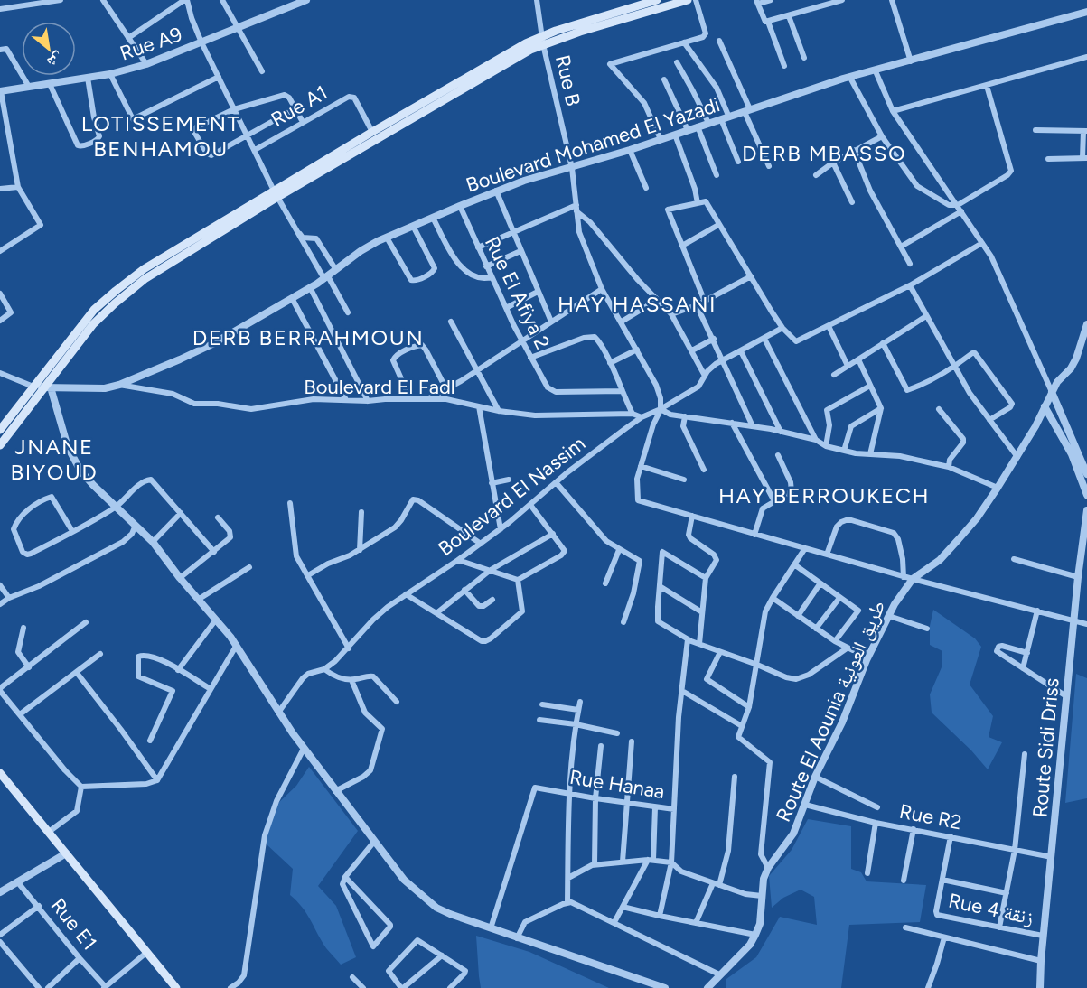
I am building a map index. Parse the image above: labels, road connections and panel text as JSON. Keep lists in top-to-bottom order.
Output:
{
  "streets": {
    "street": [
      "Rue A9",
      "Rue B",
      "Rue A1",
      "Boulevard Mohamed El Yazadi",
      "Rue El Afiya 2",
      "Boulevard El Fadl",
      "Boulevard El Nassim",
      "Route El Aounia طريق العونية",
      "Route Sidi Driss",
      "Rue Hanaa",
      "Rue R2",
      "Rue 4 زنقة",
      "Rue E1"
    ]
  },
  "crossings": [
    ["Rue B", "Boulevard Mohamed El Yazadi"],
    ["Rue B", "Boulevard El Nassim"],
    ["Boulevard Mohamed El Yazadi", "Rue El Afiya 2"],
    ["Boulevard Mohamed El Yazadi", "Boulevard El Fadl"],
    ["Boulevard El Fadl", "Boulevard El Nassim"],
    ["Route El Aounia طريق العونية", "Rue R2"],
    ["Route Sidi Driss", "Rue R2"],
    ["Route Sidi Driss", "Rue 4 زنقة"]
  ],
  "districts": [
    "LOTISSEMENT BENHAMOU",
    "DERB MBASSO",
    "HAY HASSANI",
    "DERB BERRAHMOUN",
    "JNANE BIYOUD",
    "HAY BERROUKECH"
  ],
  "north": "bottom right"
}
